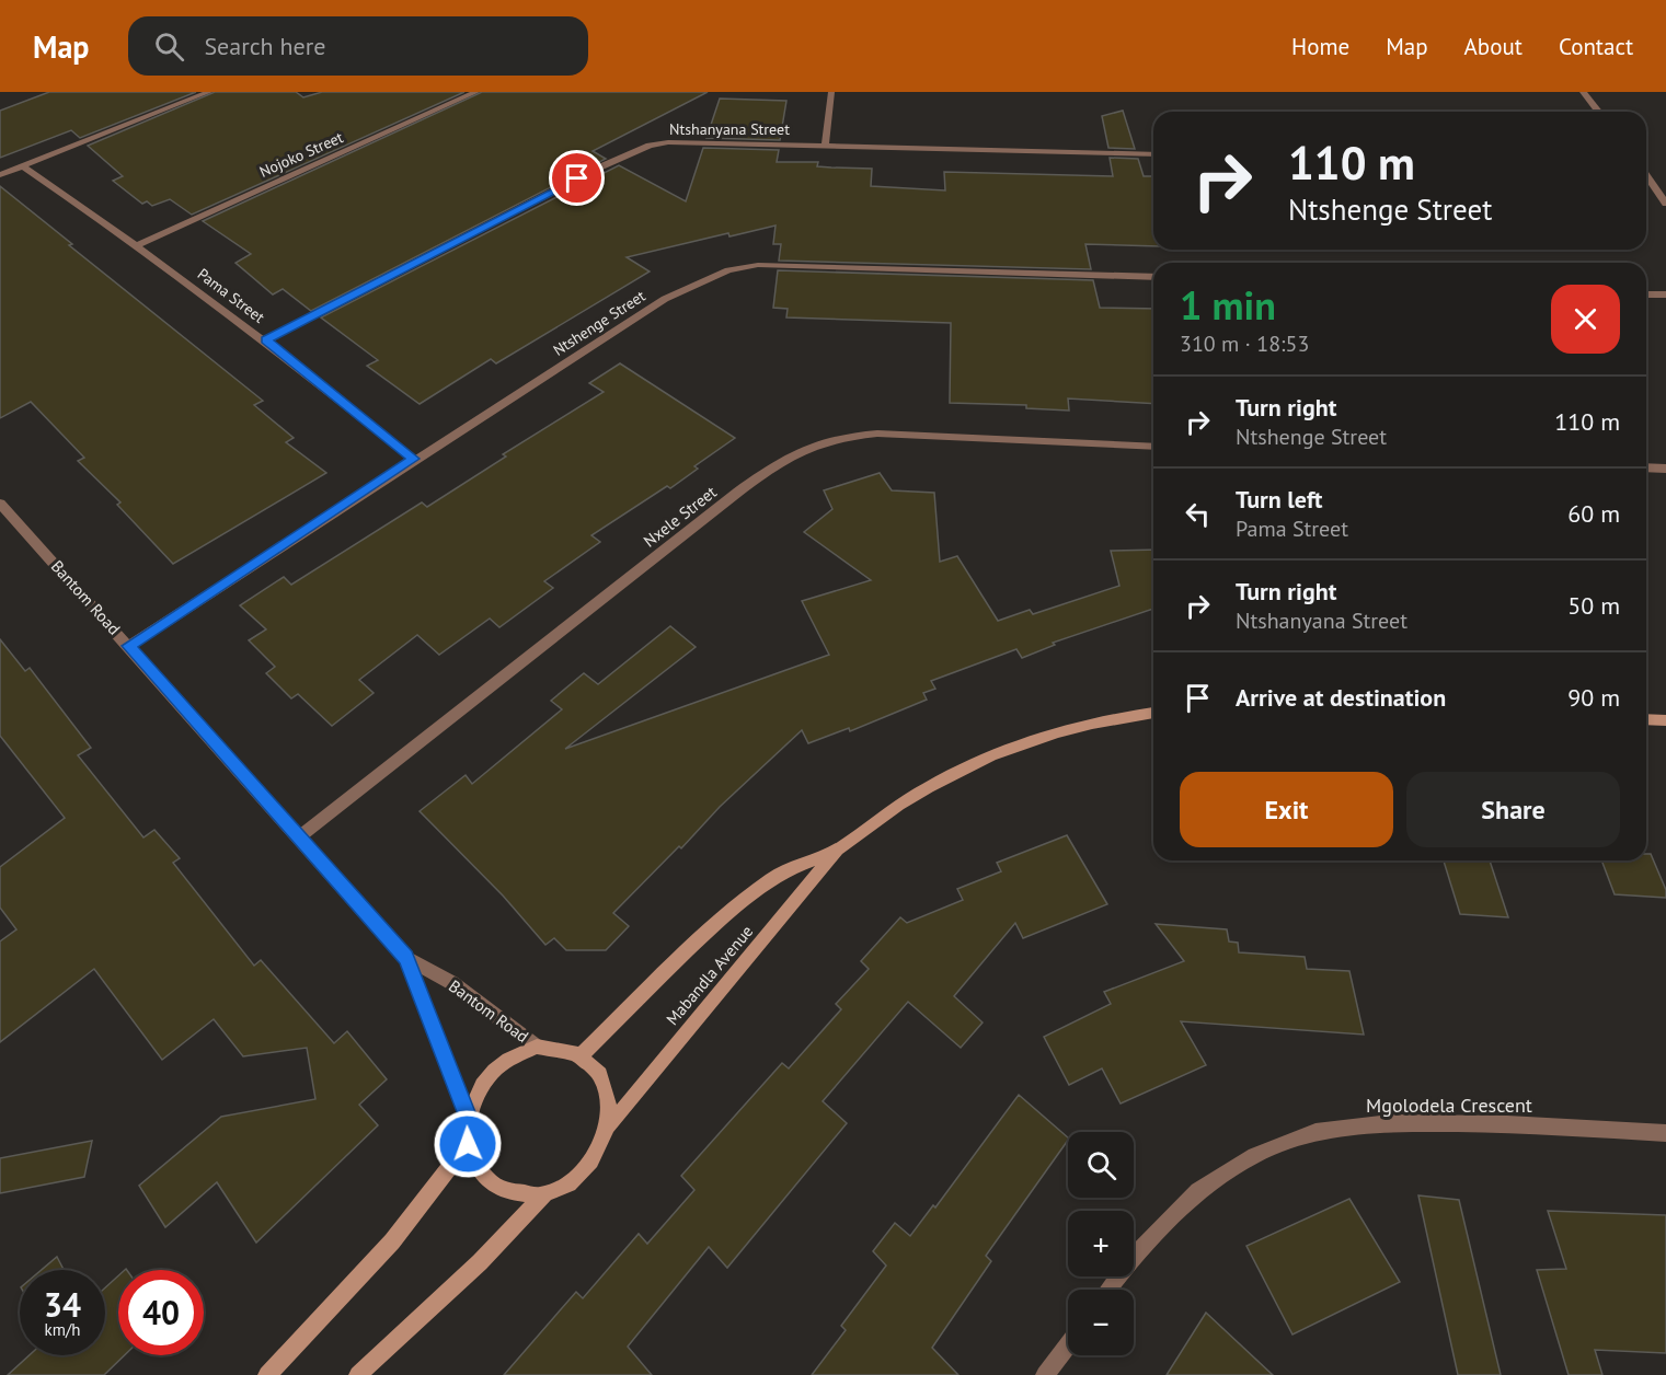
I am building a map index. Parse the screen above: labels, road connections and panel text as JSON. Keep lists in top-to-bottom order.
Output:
{
  "streets": {
    "street": [
      "Ntshanyana Street",
      "Nojoko Street",
      "Pama Street",
      "Ntshenge Street",
      "Nxele Street",
      "Bantom Road",
      "Mabandla Avenue",
      "Mgolodela Crescent"
    ]
  },
  "crossings": [
    ["Ntshanyana Street", "Pama Street"],
    ["Nojoko Street", "Pama Street"],
    ["Pama Street", "Ntshenge Street"],
    ["Ntshenge Street", "Bantom Road"],
    ["Nxele Street", "Bantom Road"],
    ["Bantom Road", "Mabandla Avenue"]
  ],
  "page": {
    "header": "Map",
    "search": "Search here",
    "nav": [
      "Home",
      "Map",
      "About",
      "Contact"
    ],
    "turn": ["110 m", "Ntshenge Street"],
    "heading": ["1 min", "310 m · 18:53"],
    "list": [
      {
        "name": "Turn right",
        "note": "Ntshenge Street",
        "value": "110 m"
      },
      {
        "name": "Turn left",
        "note": "Pama Street",
        "value": "60 m"
      },
      {
        "name": "Turn right",
        "note": "Ntshanyana Street",
        "value": "50 m"
      },
      {
        "name": "Arrive at destination",
        "value": "90 m"
      }
    ],
    "buttons": ["Exit", "Share"],
    "map_buttons": ["+", "−"],
    "speed": "34 km/h",
    "limit": "40"
  }
}
